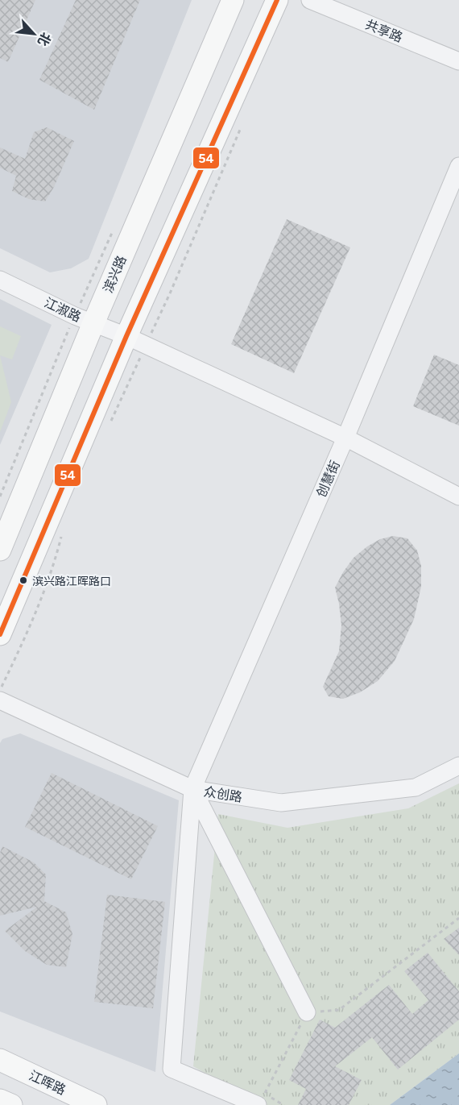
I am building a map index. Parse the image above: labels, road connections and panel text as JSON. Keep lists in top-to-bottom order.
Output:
{
  "streets": {
    "main road": ["滨兴路", "江晖路"],
    "street": [
      "共享路",
      "江淑路",
      "创慧街",
      "众创路"
    ]
  },
  "crossings": [
    ["滨兴路", "江淑路"],
    ["江淑路", "创慧街"],
    ["创慧街", "众创路"]
  ],
  "places": ["滨兴路江晖路口"],
  "lines": ["transit line 54"],
  "north": "bottom right"
}
